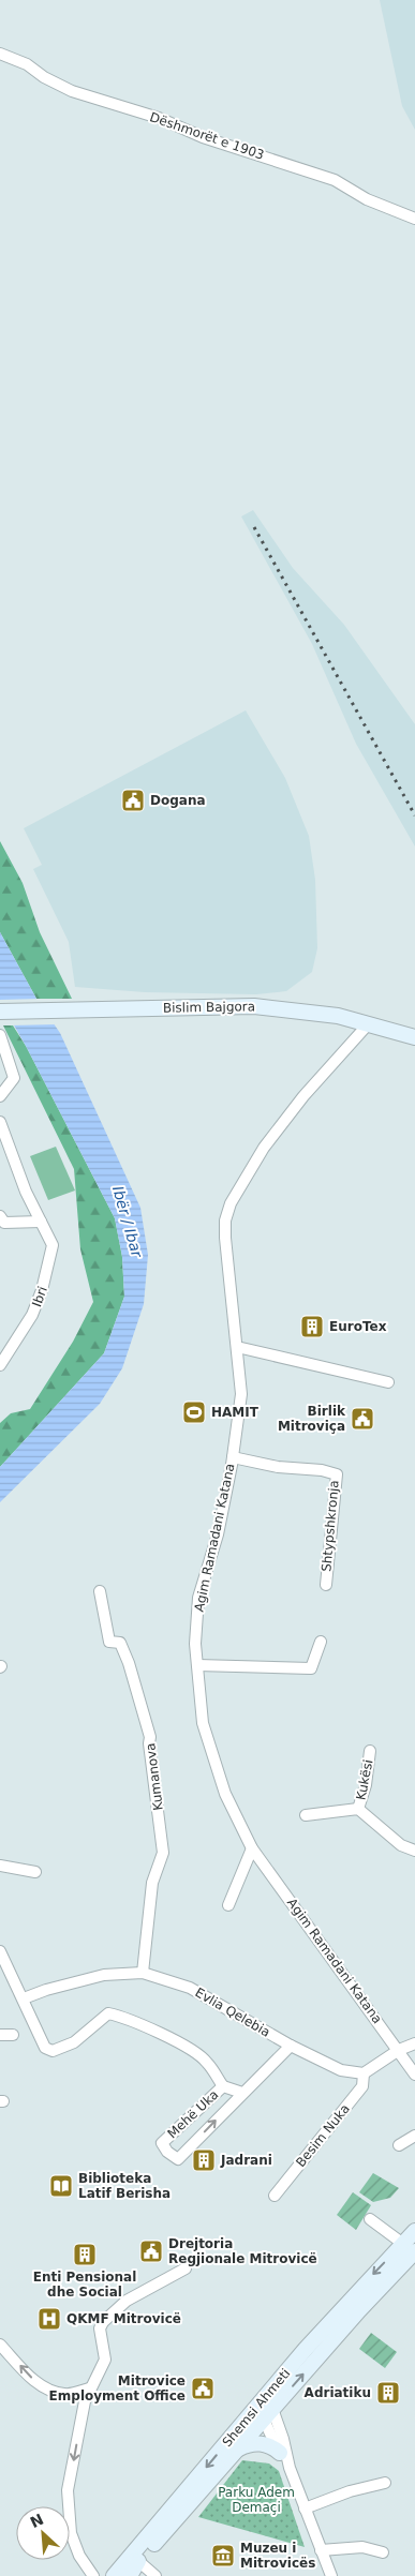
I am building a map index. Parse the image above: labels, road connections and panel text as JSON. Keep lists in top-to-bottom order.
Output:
{
  "streets": {
    "main road": ["Bislim Bajgora", "Shemsi Ahmeti"],
    "street": [
      "Dëshmorët e 1903",
      "Ibri",
      "Shtypshkronja",
      "Agim Ramadani Katana",
      "Kumanova",
      "Kukësi",
      "Evlia Qelebia",
      "Mehë Uka",
      "Besim Nuka"
    ]
  },
  "crossings": [
    ["Bislim Bajgora", "Agim Ramadani Katana"],
    ["Shtypshkronja", "Agim Ramadani Katana"],
    ["Kumanova", "Evlia Qelebia"],
    ["Evlia Qelebia", "Mehë Uka"],
    ["Evlia Qelebia", "Besim Nuka"]
  ],
  "water": ["Ibër / Ibar"],
  "parks": ["Parku Adem Demaçi"],
  "places": {
    "public building": [
      "Dogana",
      "Birlik Mitroviça",
      "Drejtoria Regjionale Mitrovicë",
      "Mitrovice Employment Office"
    ],
    "building": [
      "EuroTex",
      "Jadrani",
      "Enti Pensional dhe Social",
      "Adriatiku"
    ],
    "sports": ["HAMIT"],
    "library": ["Biblioteka Latif Berisha"],
    "hospital": ["QKMF Mitrovicë"],
    "museum": ["Muzeu i Mitrovicës"]
  },
  "north": "top left"
}
